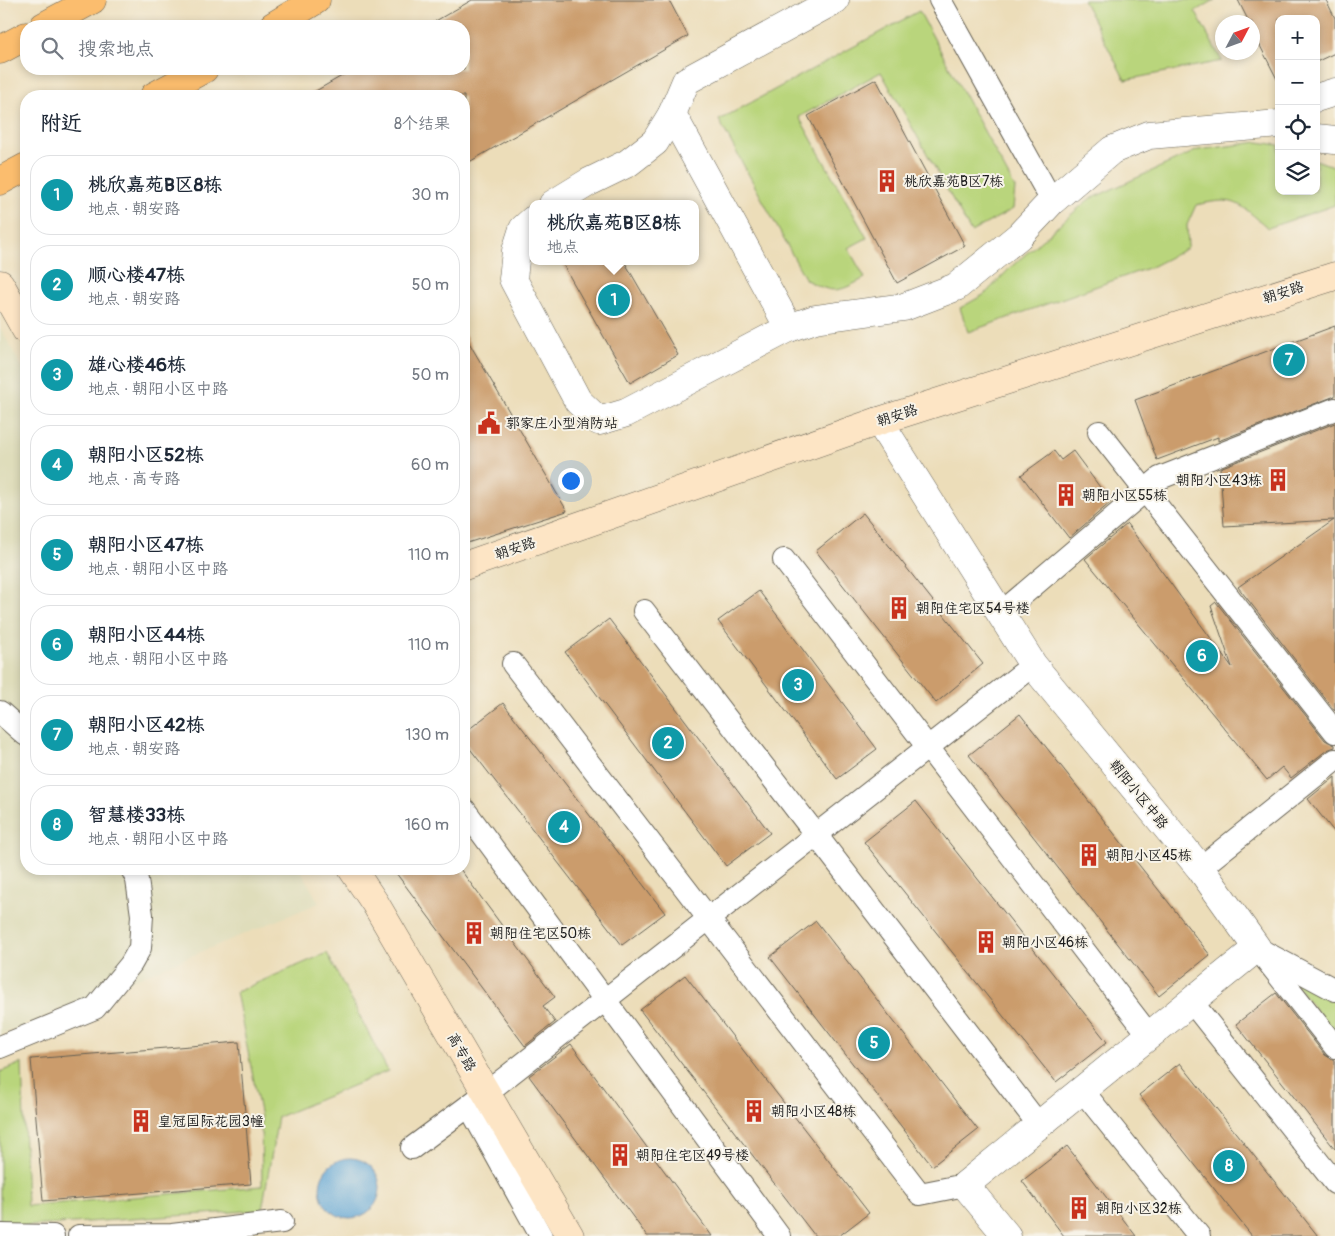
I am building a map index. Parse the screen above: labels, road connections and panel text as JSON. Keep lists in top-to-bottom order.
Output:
{
  "streets": {
    "street": ["朝安路", "朝阳小区中路", "高专路"]
  },
  "crossings": [
    ["朝安路", "朝阳小区中路"]
  ],
  "places": {
    "building": [
      "桃欣嘉苑B区7栋",
      "朝阳小区43栋",
      "朝阳小区55栋",
      "朝阳住宅区54号楼",
      "朝阳小区45栋",
      "朝阳住宅区50栋",
      "朝阳小区46栋",
      "朝阳小区48栋",
      "皇冠国际花园3幢",
      "朝阳住宅区49号楼",
      "朝阳小区32栋"
    ],
    "public building": ["郭家庄小型消防站"]
  },
  "north": "top right",
  "page": {
    "map_buttons": ["+", "−"],
    "search": "搜索地点",
    "heading": ["附近", "8个结果"],
    "list": [
      {
        "mark": "1",
        "name": "桃欣嘉苑B区8栋",
        "note": "地点 · 朝安路",
        "value": "30 m"
      },
      {
        "mark": "2",
        "name": "顺心楼47栋",
        "note": "地点 · 朝安路",
        "value": "50 m"
      },
      {
        "mark": "3",
        "name": "雄心楼46栋",
        "note": "地点 · 朝阳小区中路",
        "value": "50 m"
      },
      {
        "mark": "4",
        "name": "朝阳小区52栋",
        "note": "地点 · 高专路",
        "value": "60 m"
      },
      {
        "mark": "5",
        "name": "朝阳小区47栋",
        "note": "地点 · 朝阳小区中路",
        "value": "110 m"
      },
      {
        "mark": "6",
        "name": "朝阳小区44栋",
        "note": "地点 · 朝阳小区中路",
        "value": "110 m"
      },
      {
        "mark": "7",
        "name": "朝阳小区42栋",
        "note": "地点 · 朝安路",
        "value": "130 m"
      },
      {
        "mark": "8",
        "name": "智慧楼33栋",
        "note": "地点 · 朝阳小区中路",
        "value": "160 m"
      }
    ],
    "popup": ["桃欣嘉苑B区8栋", "地点"],
    "pins": [
      "1",
      "7",
      "6",
      "3",
      "2",
      "4",
      "5",
      "8"
    ]
  }
}
